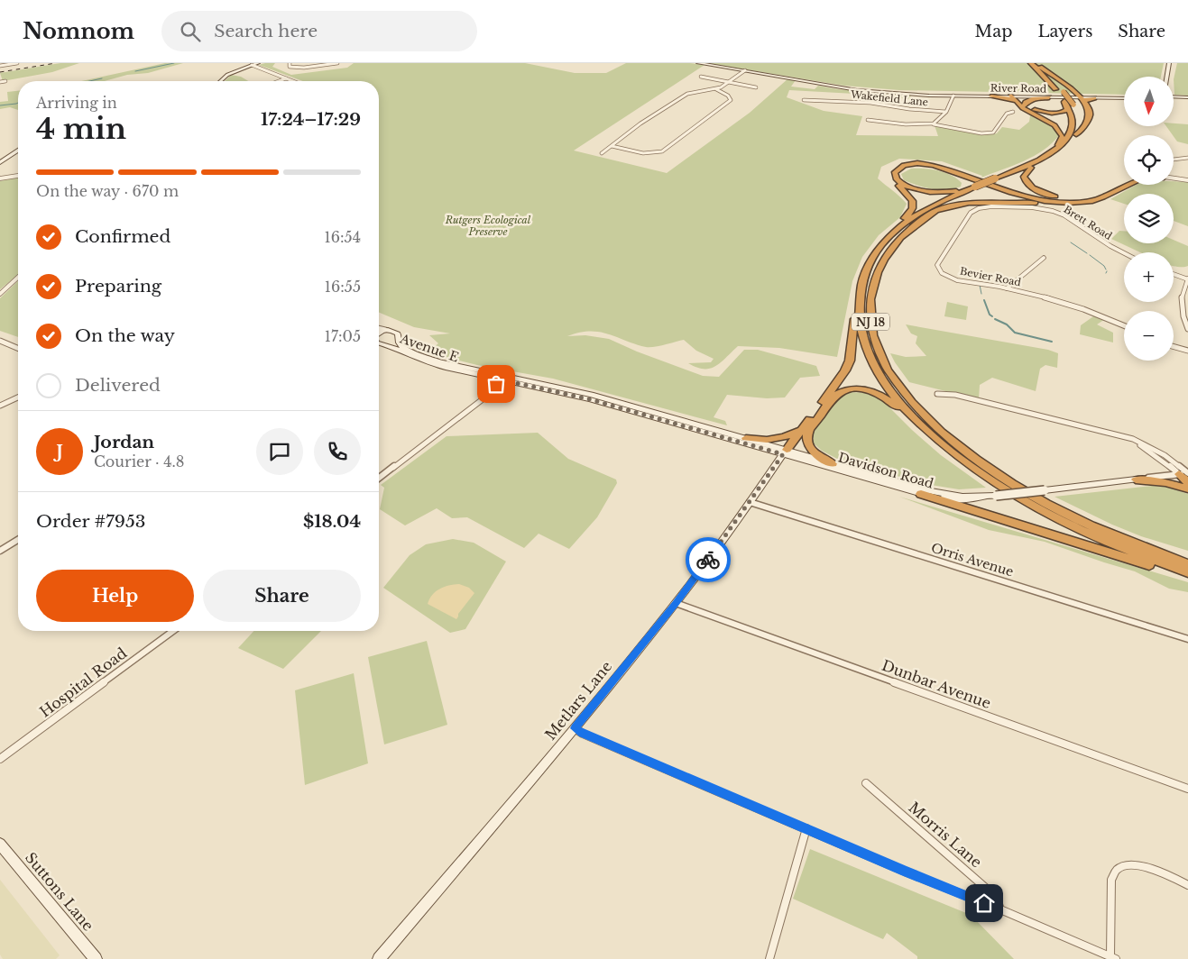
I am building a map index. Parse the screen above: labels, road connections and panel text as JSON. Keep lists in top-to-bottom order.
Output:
{
  "streets": {
    "highway": ["NJ 18"],
    "street": [
      "River Road",
      "Wakefield Lane",
      "Brett Road",
      "Bevier Road",
      "Avenue E",
      "Davidson Road",
      "Orris Avenue",
      "Hospital Road",
      "Dunbar Avenue",
      "Metlars Lane",
      "Morris Lane",
      "Suttons Lane"
    ]
  },
  "crossings": [
    ["Brett Road", "Bevier Road"],
    ["Avenue E", "Davidson Road"],
    ["Avenue E", "Metlars Lane"],
    ["Davidson Road", "Metlars Lane"],
    ["Orris Avenue", "Metlars Lane"],
    ["Dunbar Avenue", "Metlars Lane"]
  ],
  "parks": ["Rutgers Ecological Preserve"],
  "north": "bottom",
  "page": {
    "header": "Nomnom",
    "search": "Search here",
    "nav": ["Map", "Layers", "Share"],
    "map_buttons": ["+", "−"],
    "heading": ["4 min", "Arriving in", "17:24–17:29"],
    "panel": [
      "Jordan",
      "Courier · 4.8",
      "Order #7953",
      "$18.04"
    ],
    "bar": "On the way · 670 m",
    "list": [
      ["Confirmed", "16:54"],
      ["Preparing", "16:55"],
      ["On the way", "17:05"],
      "Delivered"
    ],
    "round": "J",
    "buttons": ["Help", "Share"]
  }
}
